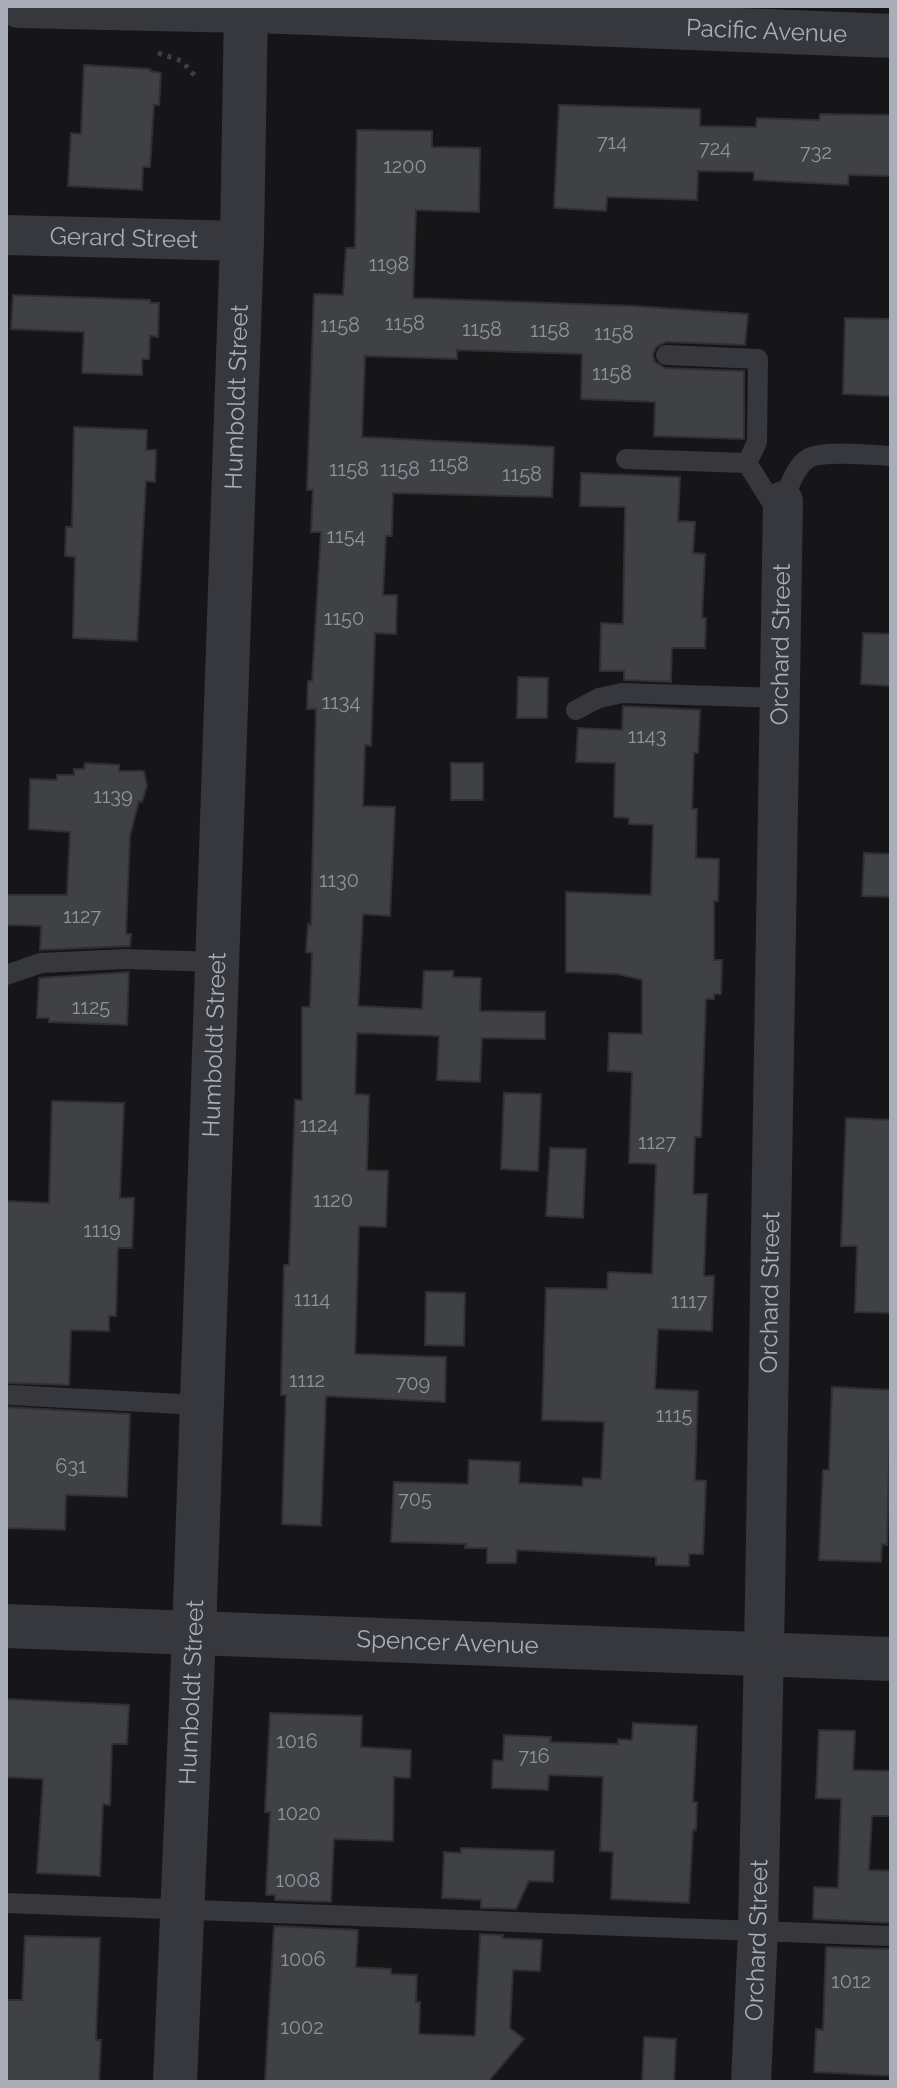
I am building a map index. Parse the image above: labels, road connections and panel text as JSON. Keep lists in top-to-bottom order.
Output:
{
  "streets": {
    "street": [
      "Pacific Avenue",
      "Gerard Street",
      "Humboldt Street",
      "Orchard Street",
      "Spencer Avenue"
    ]
  },
  "crossings": [
    ["Pacific Avenue", "Humboldt Street"],
    ["Gerard Street", "Humboldt Street"],
    ["Humboldt Street", "Spencer Avenue"],
    ["Orchard Street", "Spencer Avenue"]
  ],
  "house_numbers": [
    "714",
    "724",
    "732",
    "1200",
    "1198",
    "1158",
    "1158",
    "1158",
    "1158",
    "1158",
    "1158",
    "1158",
    "1158",
    "1158",
    "1158",
    "1154",
    "1150",
    "1134",
    "1143",
    "1139",
    "1130",
    "1127",
    "1125",
    "1124",
    "1127",
    "1120",
    "1119",
    "1114",
    "1117",
    "1112",
    "709",
    "1115",
    "631",
    "705",
    "1016",
    "716",
    "1020",
    "1008",
    "1006",
    "1012",
    "1002"
  ]
}
